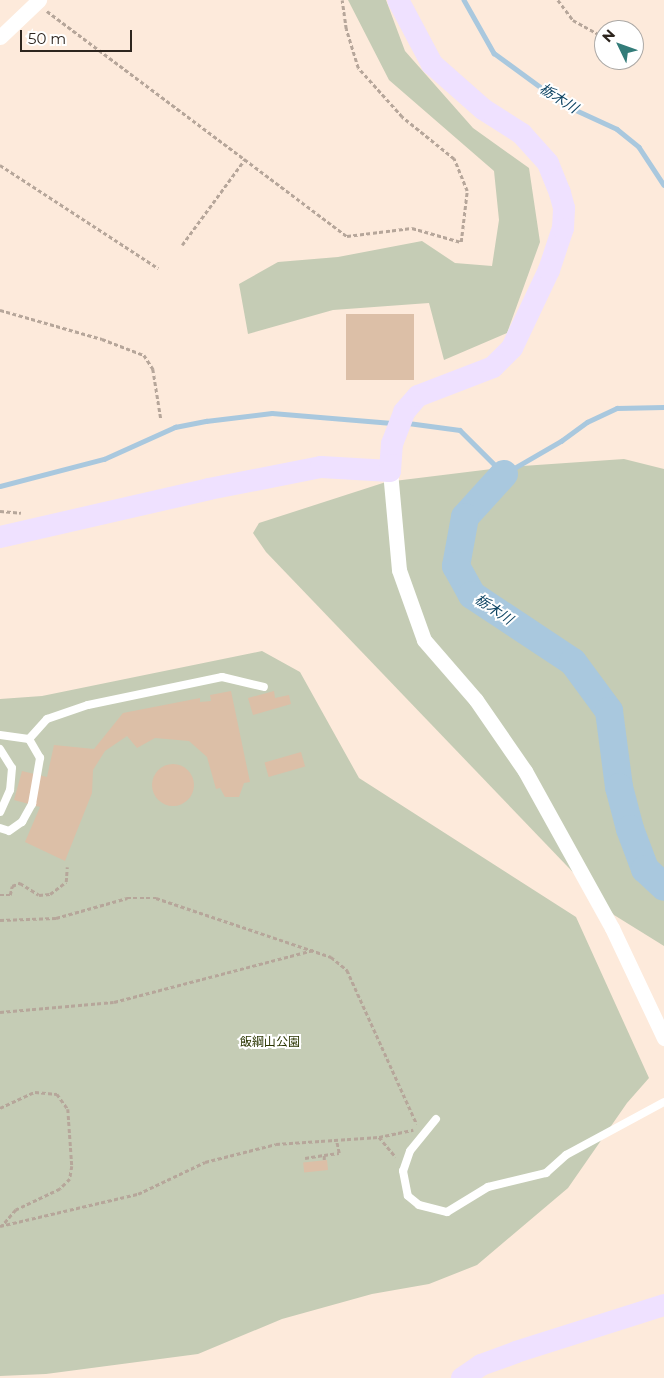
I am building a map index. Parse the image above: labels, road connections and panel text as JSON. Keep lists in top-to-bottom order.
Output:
{
  "water": ["栃木川"],
  "parks": ["飯綱山公園"],
  "scale_bar": "50 m",
  "north": "top left"
}
